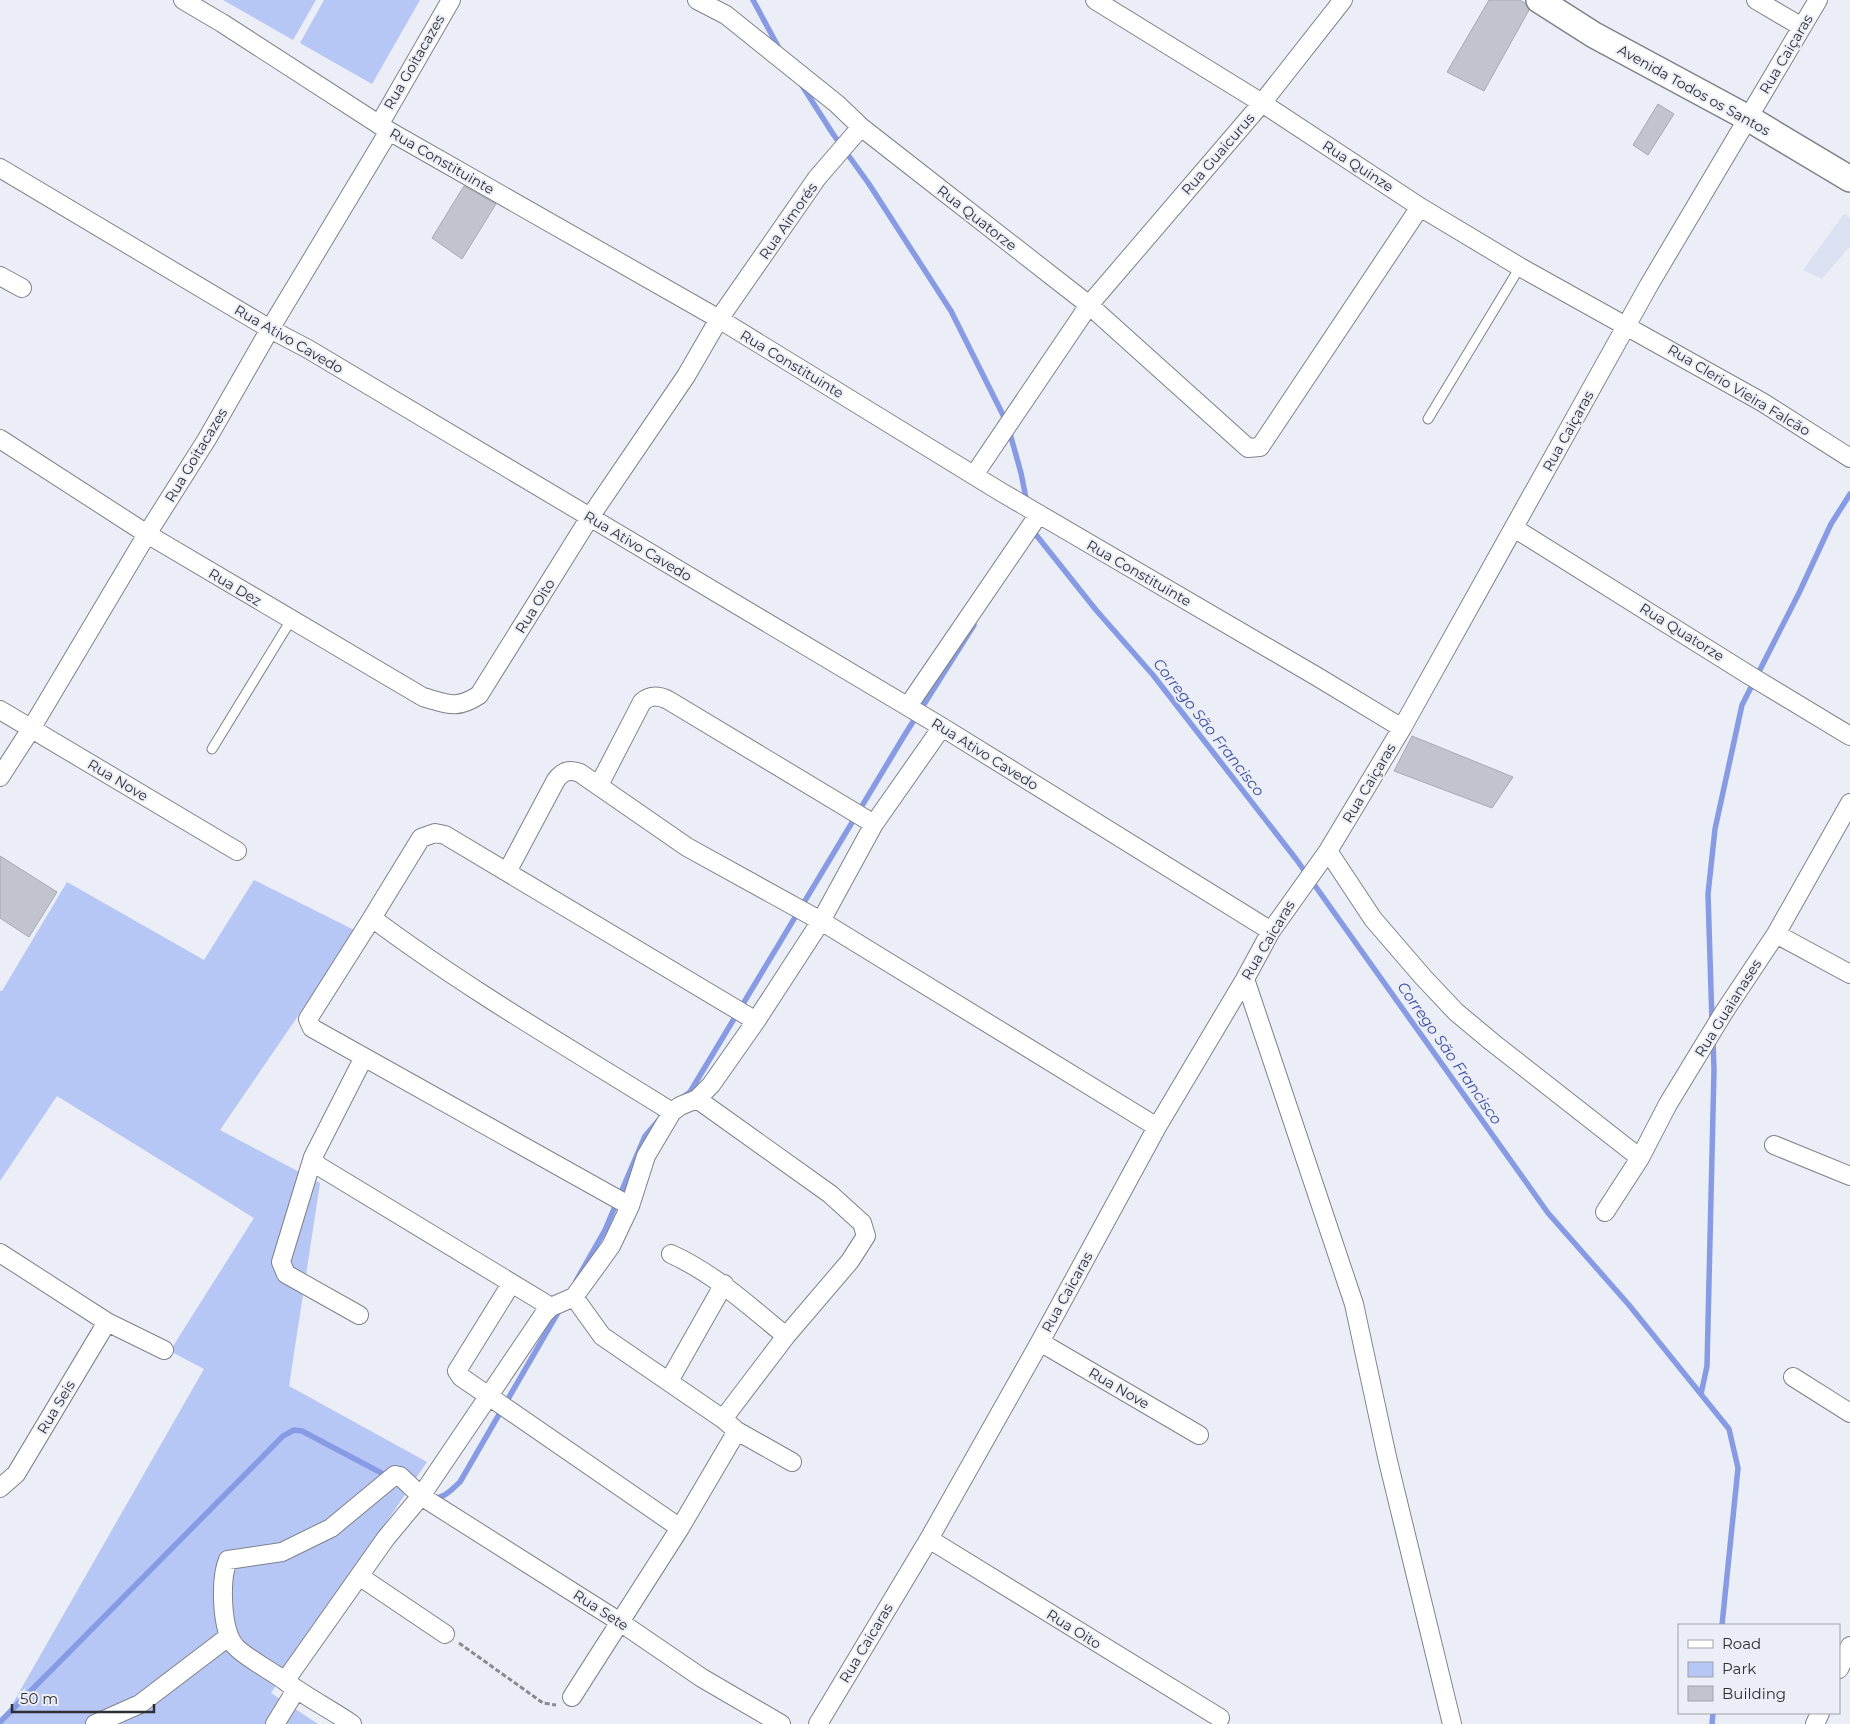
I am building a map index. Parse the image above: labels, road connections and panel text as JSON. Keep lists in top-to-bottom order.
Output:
{
  "streets": {
    "street": [
      "Rua Caiçaras",
      "Rua Goitacazes",
      "Avenida Todos os Santos",
      "Rua Guaicurus",
      "Rua Constituinte",
      "Rua Quinze",
      "Rua Quatorze",
      "Rua Aimorés",
      "Rua Ativo Cavedo",
      "Rua Clerio Vieira Falcão",
      "Rua Dez",
      "Rua Oito",
      "Rua Nove",
      "Rua Caicaras",
      "Rua Guaianases",
      "Rua Seis",
      "Rua Sete"
    ]
  },
  "crossings": [
    ["Rua Caiçaras", "Avenida Todos os Santos"],
    ["Rua Caiçaras", "Rua Constituinte"],
    ["Rua Caiçaras", "Rua Quinze"],
    ["Rua Caiçaras", "Rua Quatorze"],
    ["Rua Caiçaras", "Rua Clerio Vieira Falcão"],
    ["Rua Caiçaras", "Rua Caicaras"],
    ["Rua Goitacazes", "Rua Constituinte"],
    ["Rua Goitacazes", "Rua Ativo Cavedo"],
    ["Rua Goitacazes", "Rua Dez"],
    ["Rua Goitacazes", "Rua Nove"],
    ["Rua Guaicurus", "Rua Constituinte"],
    ["Rua Guaicurus", "Rua Quinze"],
    ["Rua Guaicurus", "Rua Quatorze"],
    ["Rua Constituinte", "Rua Aimorés"],
    ["Rua Quinze", "Rua Quatorze"],
    ["Rua Quinze", "Rua Clerio Vieira Falcão"],
    ["Rua Quatorze", "Rua Aimorés"],
    ["Rua Aimorés", "Rua Ativo Cavedo"],
    ["Rua Aimorés", "Rua Oito"],
    ["Rua Ativo Cavedo", "Rua Oito"],
    ["Rua Ativo Cavedo", "Rua Caicaras"],
    ["Rua Dez", "Rua Oito"],
    ["Rua Oito", "Rua Caicaras"],
    ["Rua Nove", "Rua Caicaras"]
  ],
  "water": ["Corrego São Francisco"],
  "legend": ["Road", "Park", "Building"],
  "scale_bar": "50 m"
}
